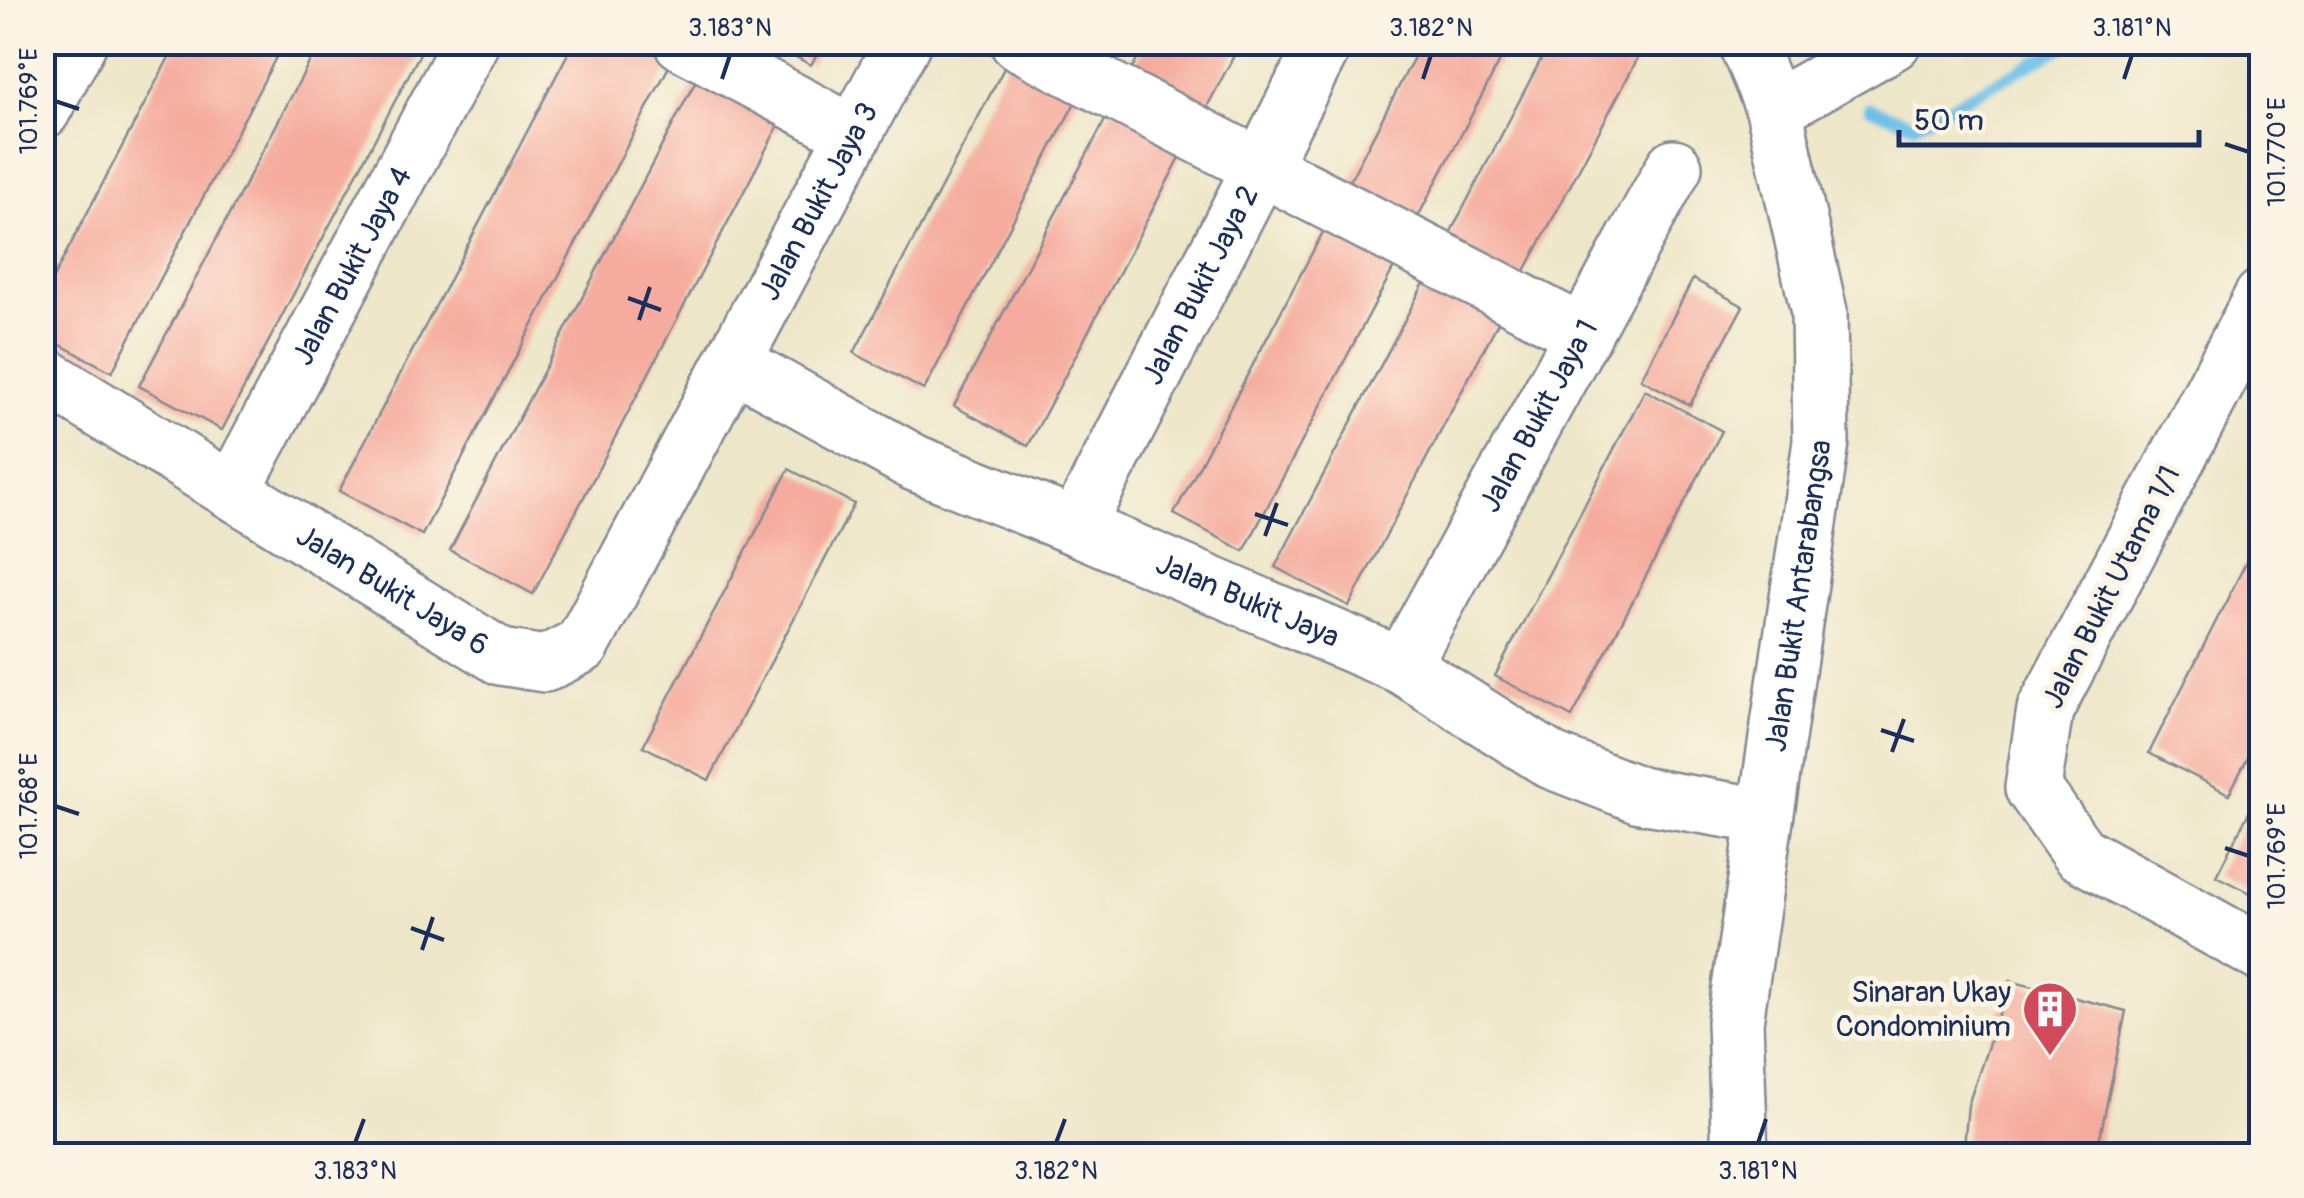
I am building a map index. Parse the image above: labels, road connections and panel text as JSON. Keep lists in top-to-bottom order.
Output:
{
  "streets": {
    "street": [
      "Jalan Bukit Jaya 3",
      "Jalan Bukit Jaya 4",
      "Jalan Bukit Jaya 2",
      "Jalan Bukit Jaya 1",
      "Jalan Bukit Utama 1/1",
      "Jalan Bukit Jaya 6",
      "Jalan Bukit Antarabangsa",
      "Jalan Bukit Jaya"
    ]
  },
  "crossings": [
    ["Jalan Bukit Jaya 3", "Jalan Bukit Jaya 6"],
    ["Jalan Bukit Jaya 3", "Jalan Bukit Jaya"],
    ["Jalan Bukit Jaya 4", "Jalan Bukit Jaya 6"],
    ["Jalan Bukit Jaya 2", "Jalan Bukit Jaya"],
    ["Jalan Bukit Jaya 1", "Jalan Bukit Jaya"],
    ["Jalan Bukit Jaya 6", "Jalan Bukit Jaya"],
    ["Jalan Bukit Antarabangsa", "Jalan Bukit Jaya"]
  ],
  "places": {
    "building": ["Sinaran Ukay Condominium"]
  },
  "scale_bar": "50 m",
  "coordinates": [
    "3.183°N",
    "3.182°N",
    "3.181°N",
    "101.769°E",
    "101.770°E",
    "101.768°E"
  ]
}
